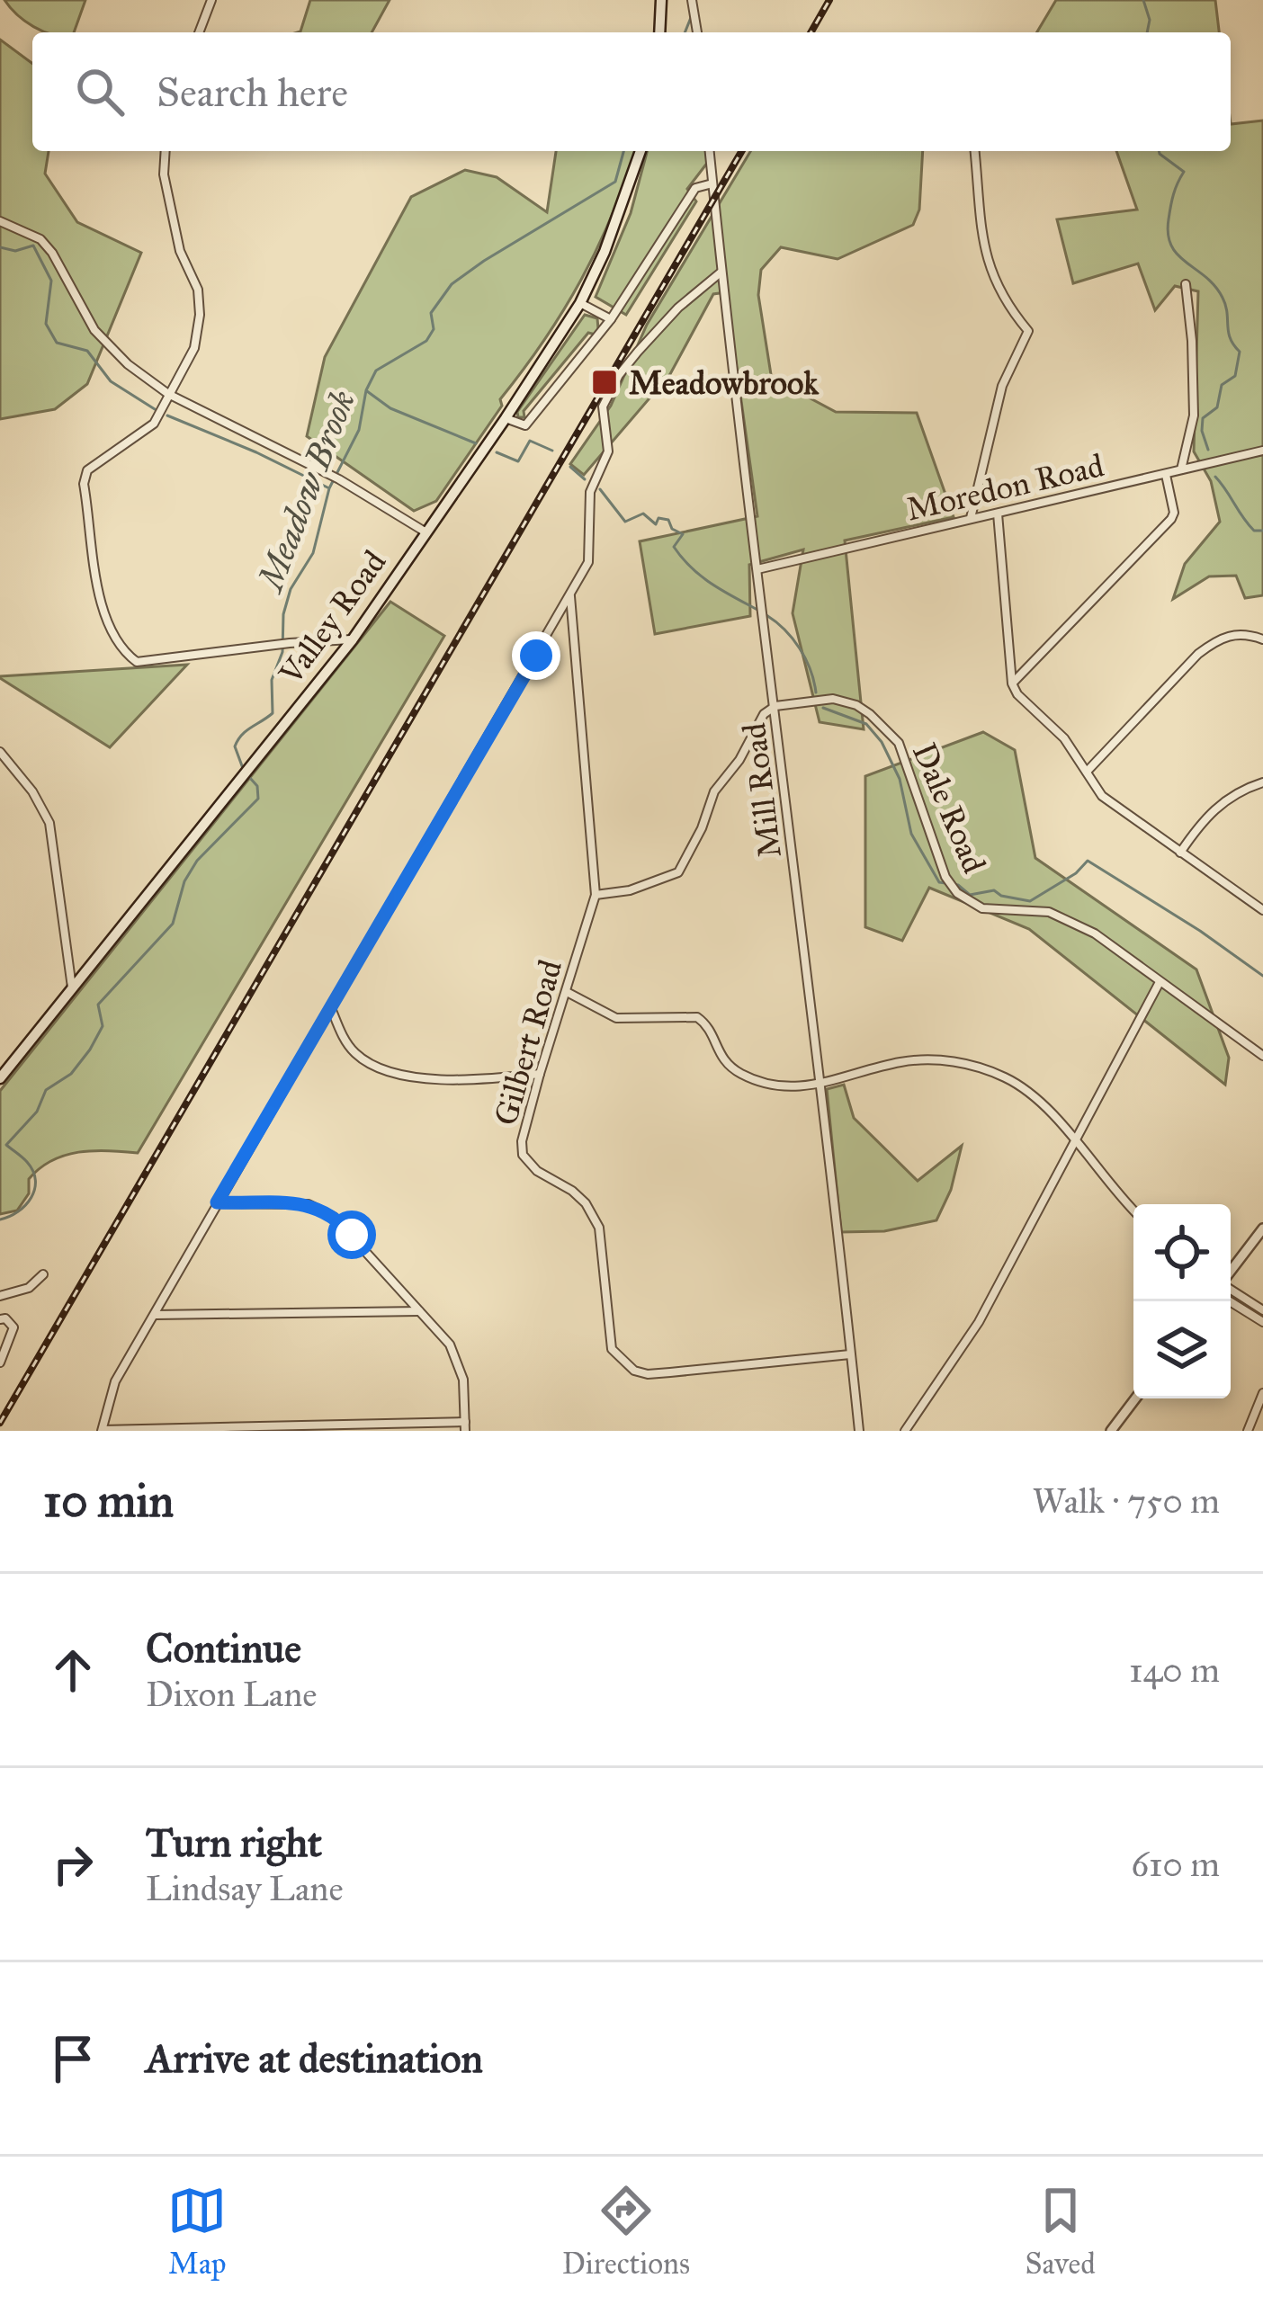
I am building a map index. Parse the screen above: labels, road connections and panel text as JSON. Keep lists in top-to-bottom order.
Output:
{
  "streets": {
    "main road": ["Valley Road"],
    "street": [
      "Moredon Road",
      "Mill Road",
      "Dale Road",
      "Gilbert Road"
    ]
  },
  "crossings": [
    ["Moredon Road", "Mill Road"],
    ["Mill Road", "Dale Road"],
    ["Mill Road", "Gilbert Road"]
  ],
  "water": ["Meadow Brook"],
  "places": {
    "transit": ["Meadowbrook"]
  },
  "page": {
    "search": "Search here",
    "heading": ["10 min", "Walk · 750 m"],
    "list": [
      ["Continue", "Dixon Lane", "140 m"],
      ["Turn right", "Lindsay Lane", "610 m"],
      "Arrive at destination"
    ],
    "nav": ["Map", "Directions", "Saved"]
  }
}
